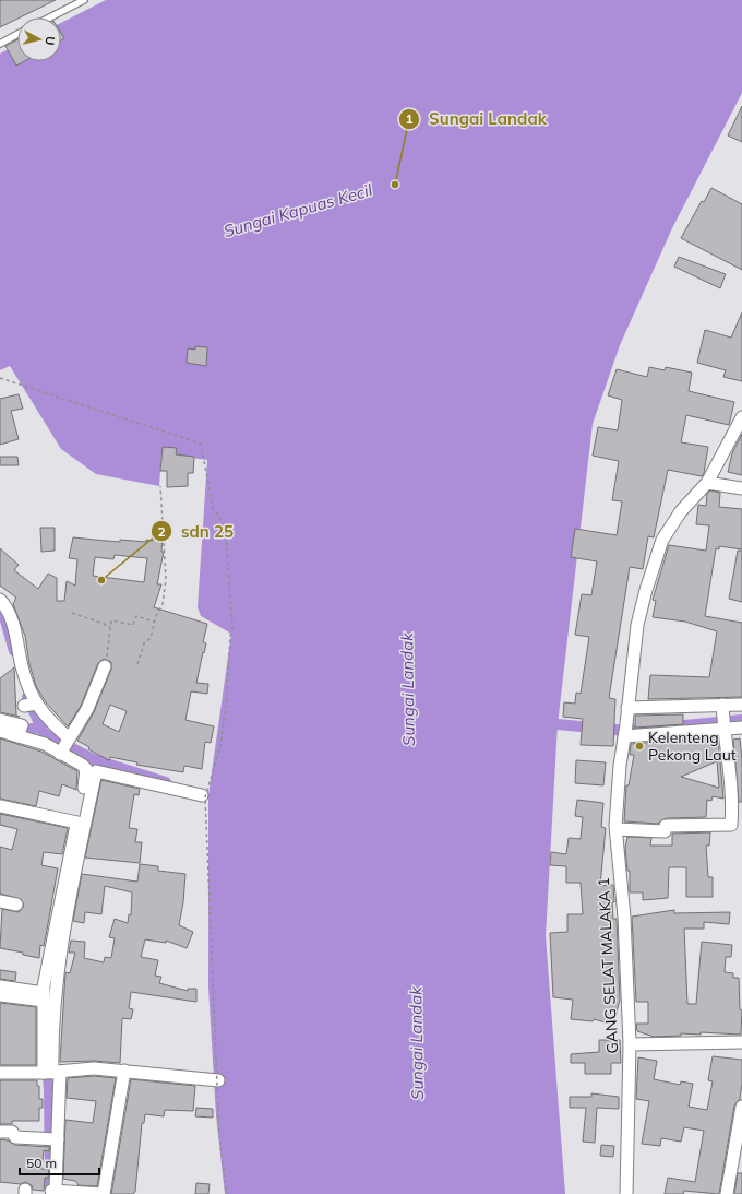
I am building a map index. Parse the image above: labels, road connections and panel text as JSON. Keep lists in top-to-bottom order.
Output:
{
  "streets": {
    "street": ["GANG SELAT MALAKA 1"]
  },
  "water": ["Sungai Kapuas Kecil", "Sungai Landak"],
  "places": ["Sungai Landak", "sdn 25", "Kelenteng Pekong Laut"],
  "scale_bar": "50 m",
  "north": "right"
}
